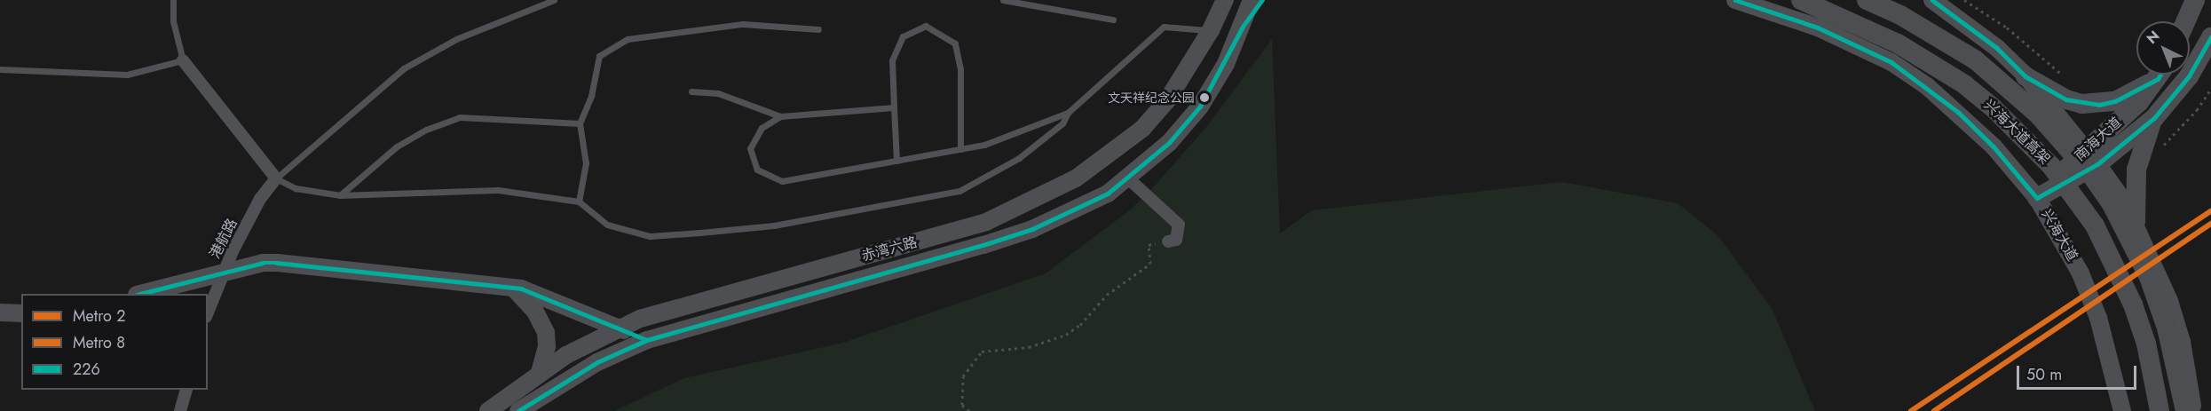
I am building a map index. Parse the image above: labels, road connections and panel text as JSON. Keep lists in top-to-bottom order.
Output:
{
  "streets": {
    "main road": ["兴海大道高架", "南海大道"],
    "street": ["兴海大道", "港航路", "赤湾六路"]
  },
  "crossings": [
    ["南海大道", "兴海大道"]
  ],
  "places": ["文天祥纪念公园"],
  "lines": ["transit line 226", "metro line 2", "metro line 8"],
  "legend": ["Metro 2", "Metro 8", "226"],
  "scale_bar": "50 m",
  "north": "top left"
}
